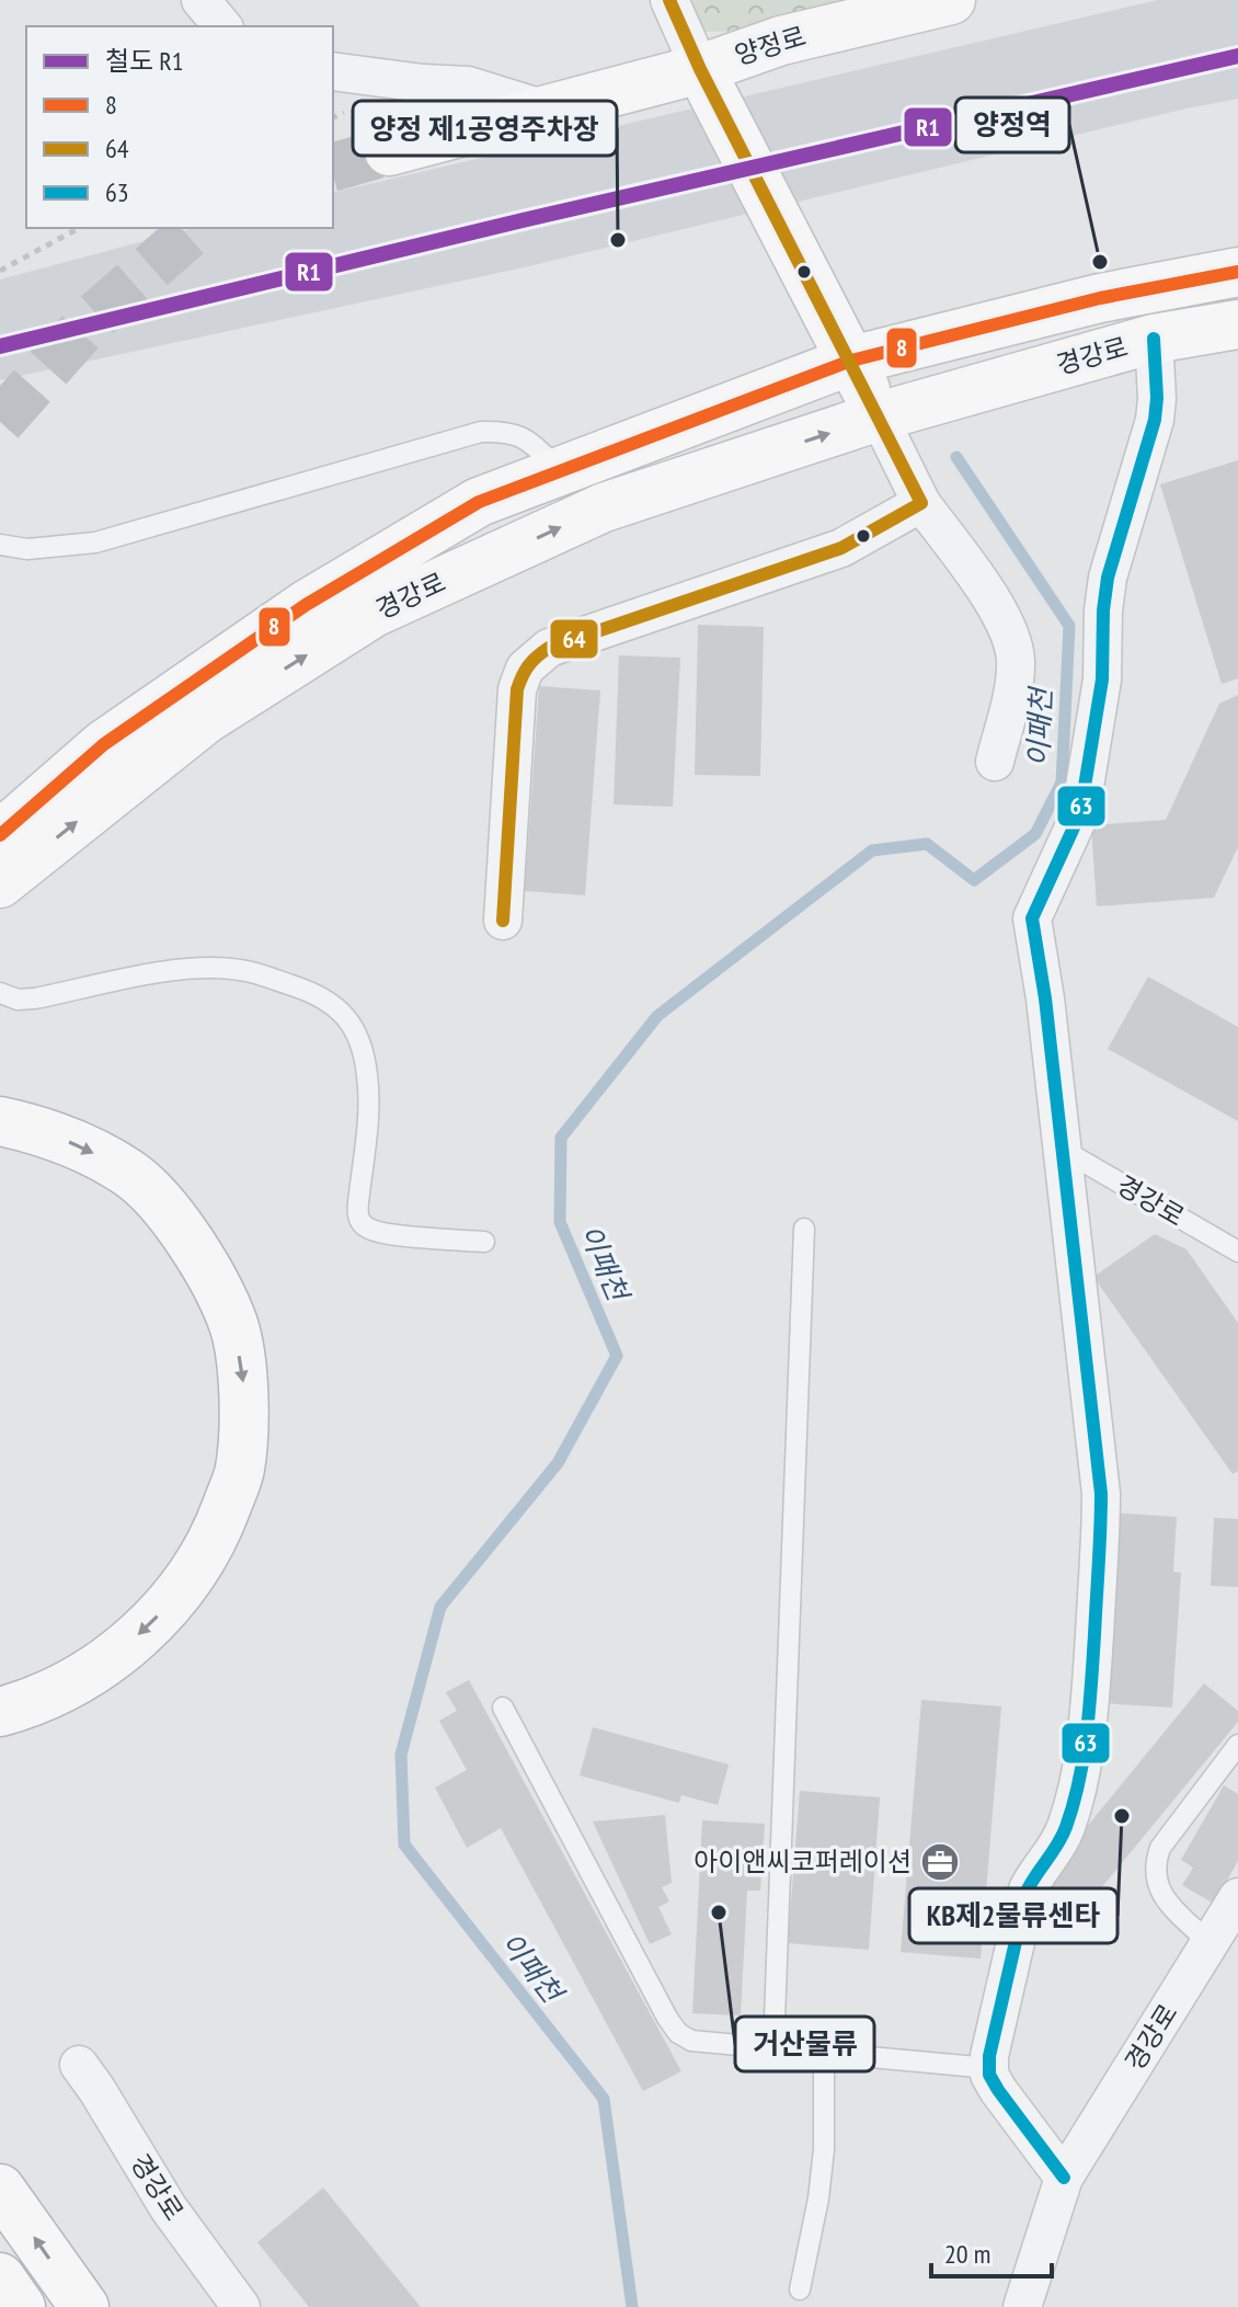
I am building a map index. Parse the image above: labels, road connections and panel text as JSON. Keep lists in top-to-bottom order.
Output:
{
  "streets": {
    "main road": ["양정로", "경강로"]
  },
  "water": ["이패천"],
  "places": {
    "other": [
      "양정 제1공영주차장",
      "양정역",
      "KB제2물류센타",
      "거산물류"
    ],
    "office": ["아이앤씨코퍼레이션"]
  },
  "lines": [
    "transit line 64",
    "rail line R1",
    "transit line 8",
    "transit line 63"
  ],
  "legend": [
    "철도 R1",
    "8",
    "64",
    "63"
  ],
  "scale_bar": "20 m"
}
